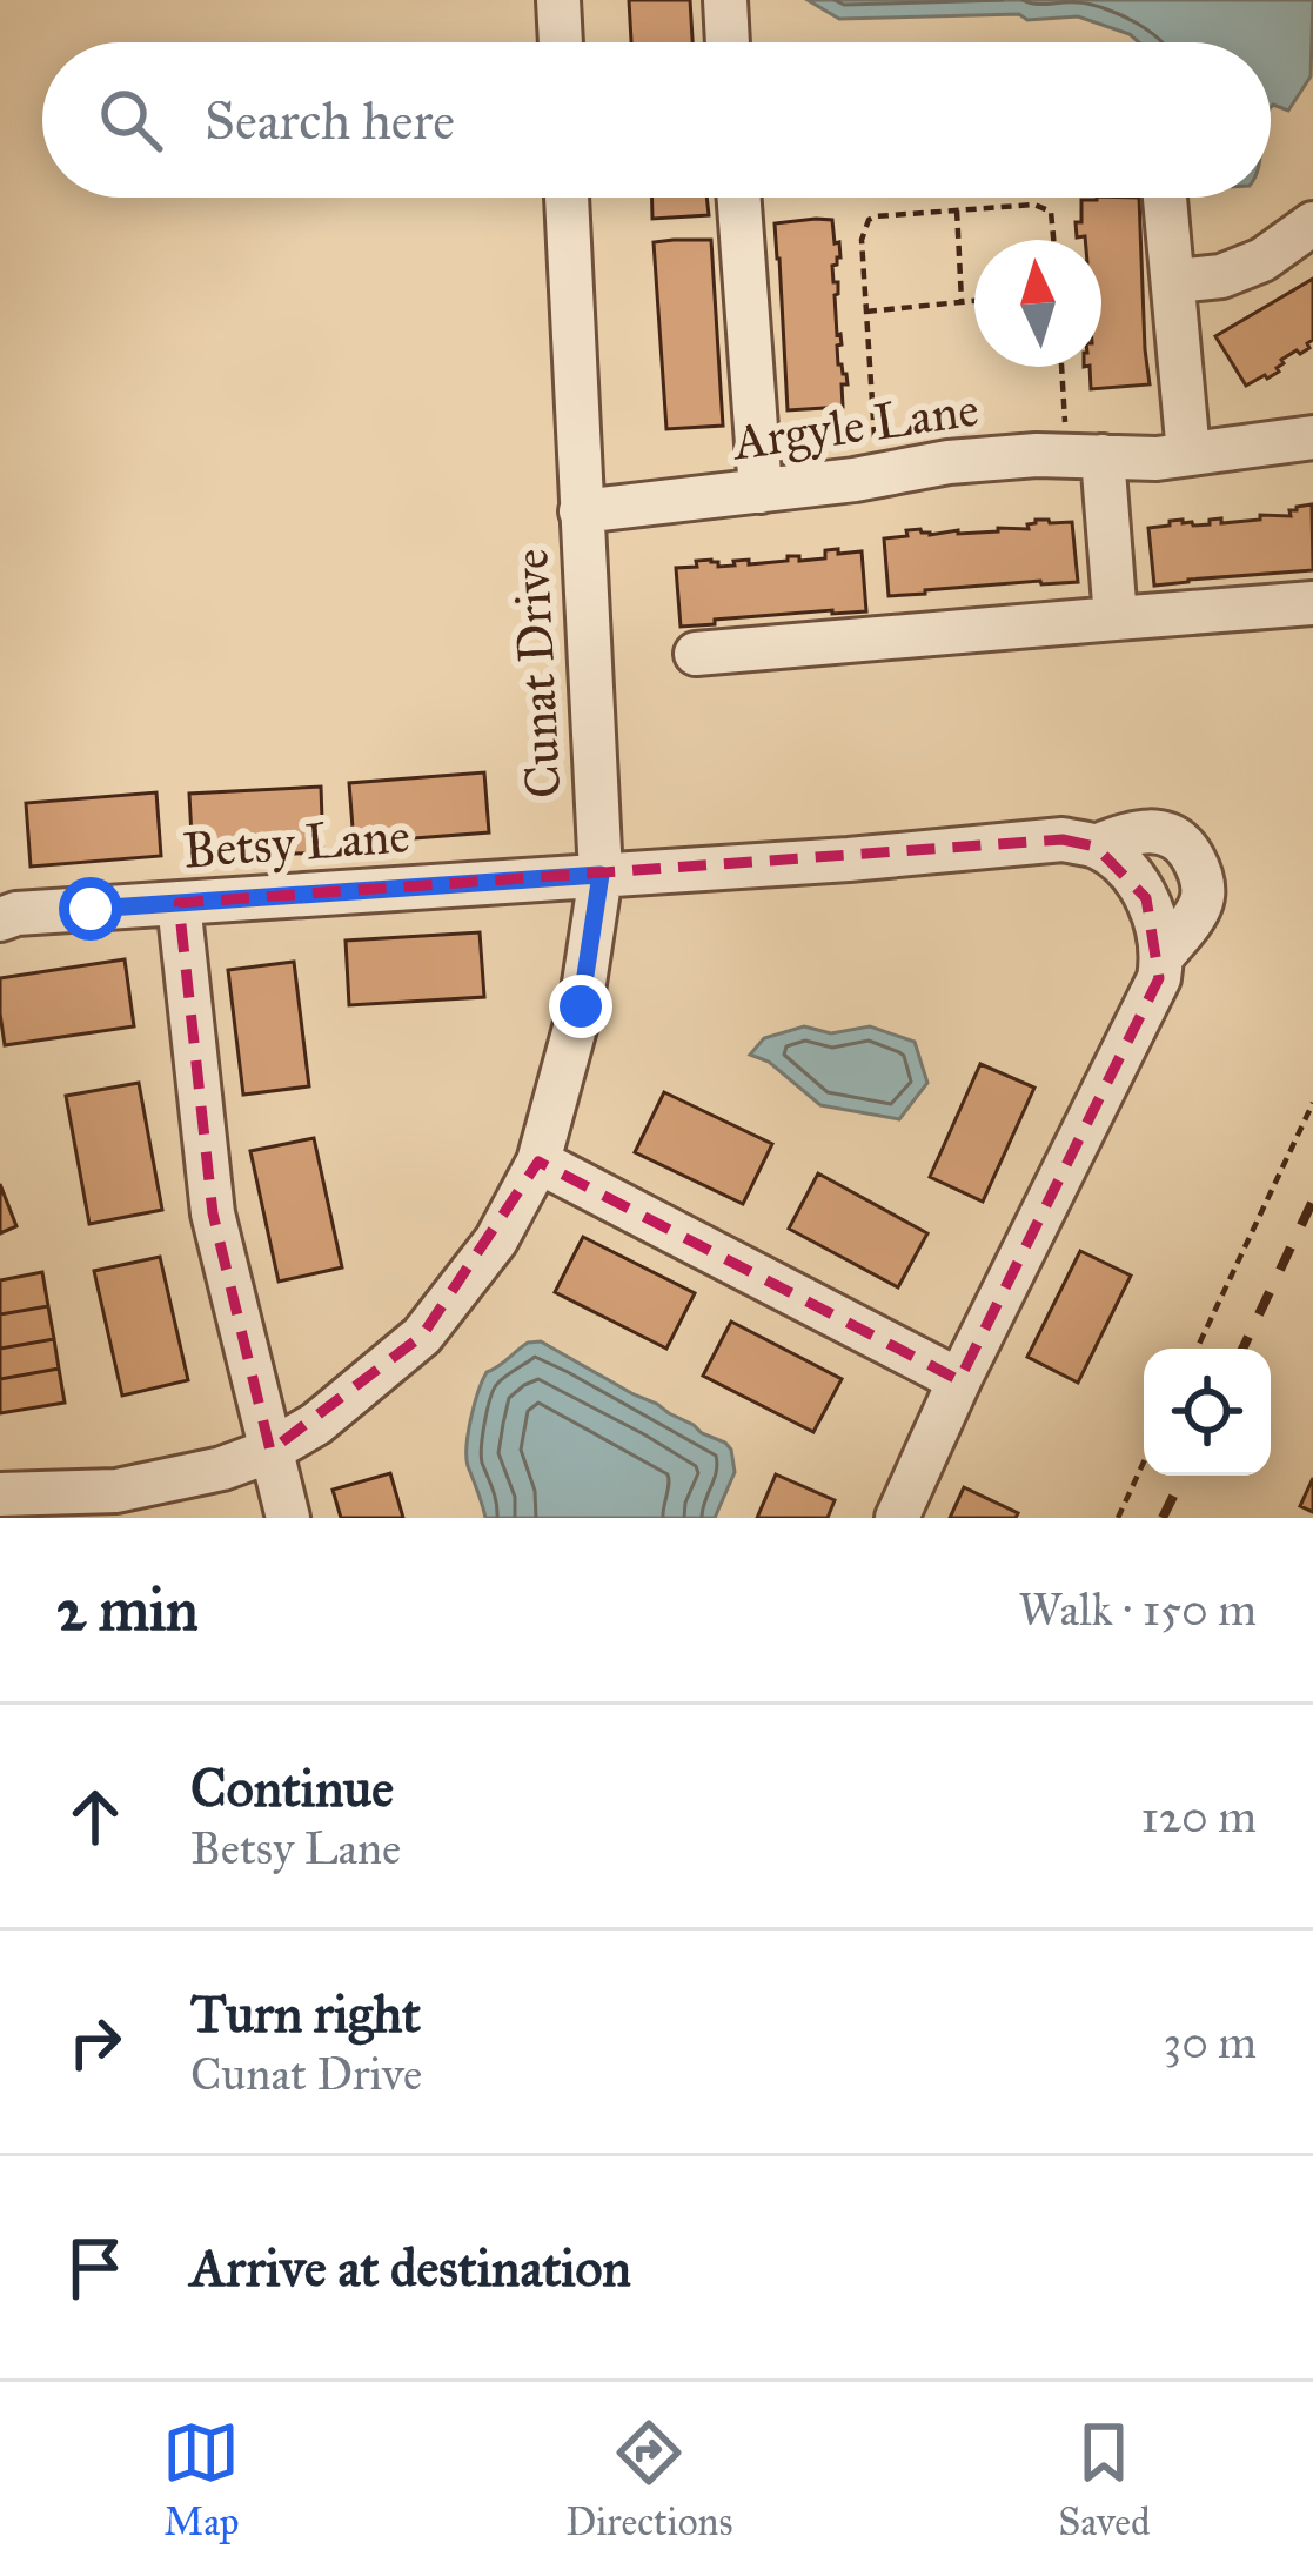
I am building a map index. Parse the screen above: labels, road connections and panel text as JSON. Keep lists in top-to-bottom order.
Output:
{
  "streets": {
    "street": ["Argyle Lane", "Cunat Drive", "Betsy Lane"]
  },
  "crossings": [
    ["Argyle Lane", "Cunat Drive"],
    ["Cunat Drive", "Betsy Lane"]
  ],
  "north": "top",
  "page": {
    "search": "Search here",
    "heading": ["2 min", "Walk · 150 m"],
    "list": [
      ["Continue", "Betsy Lane", "120 m"],
      ["Turn right", "Cunat Drive", "30 m"],
      "Arrive at destination"
    ],
    "nav": ["Map", "Directions", "Saved"]
  }
}
